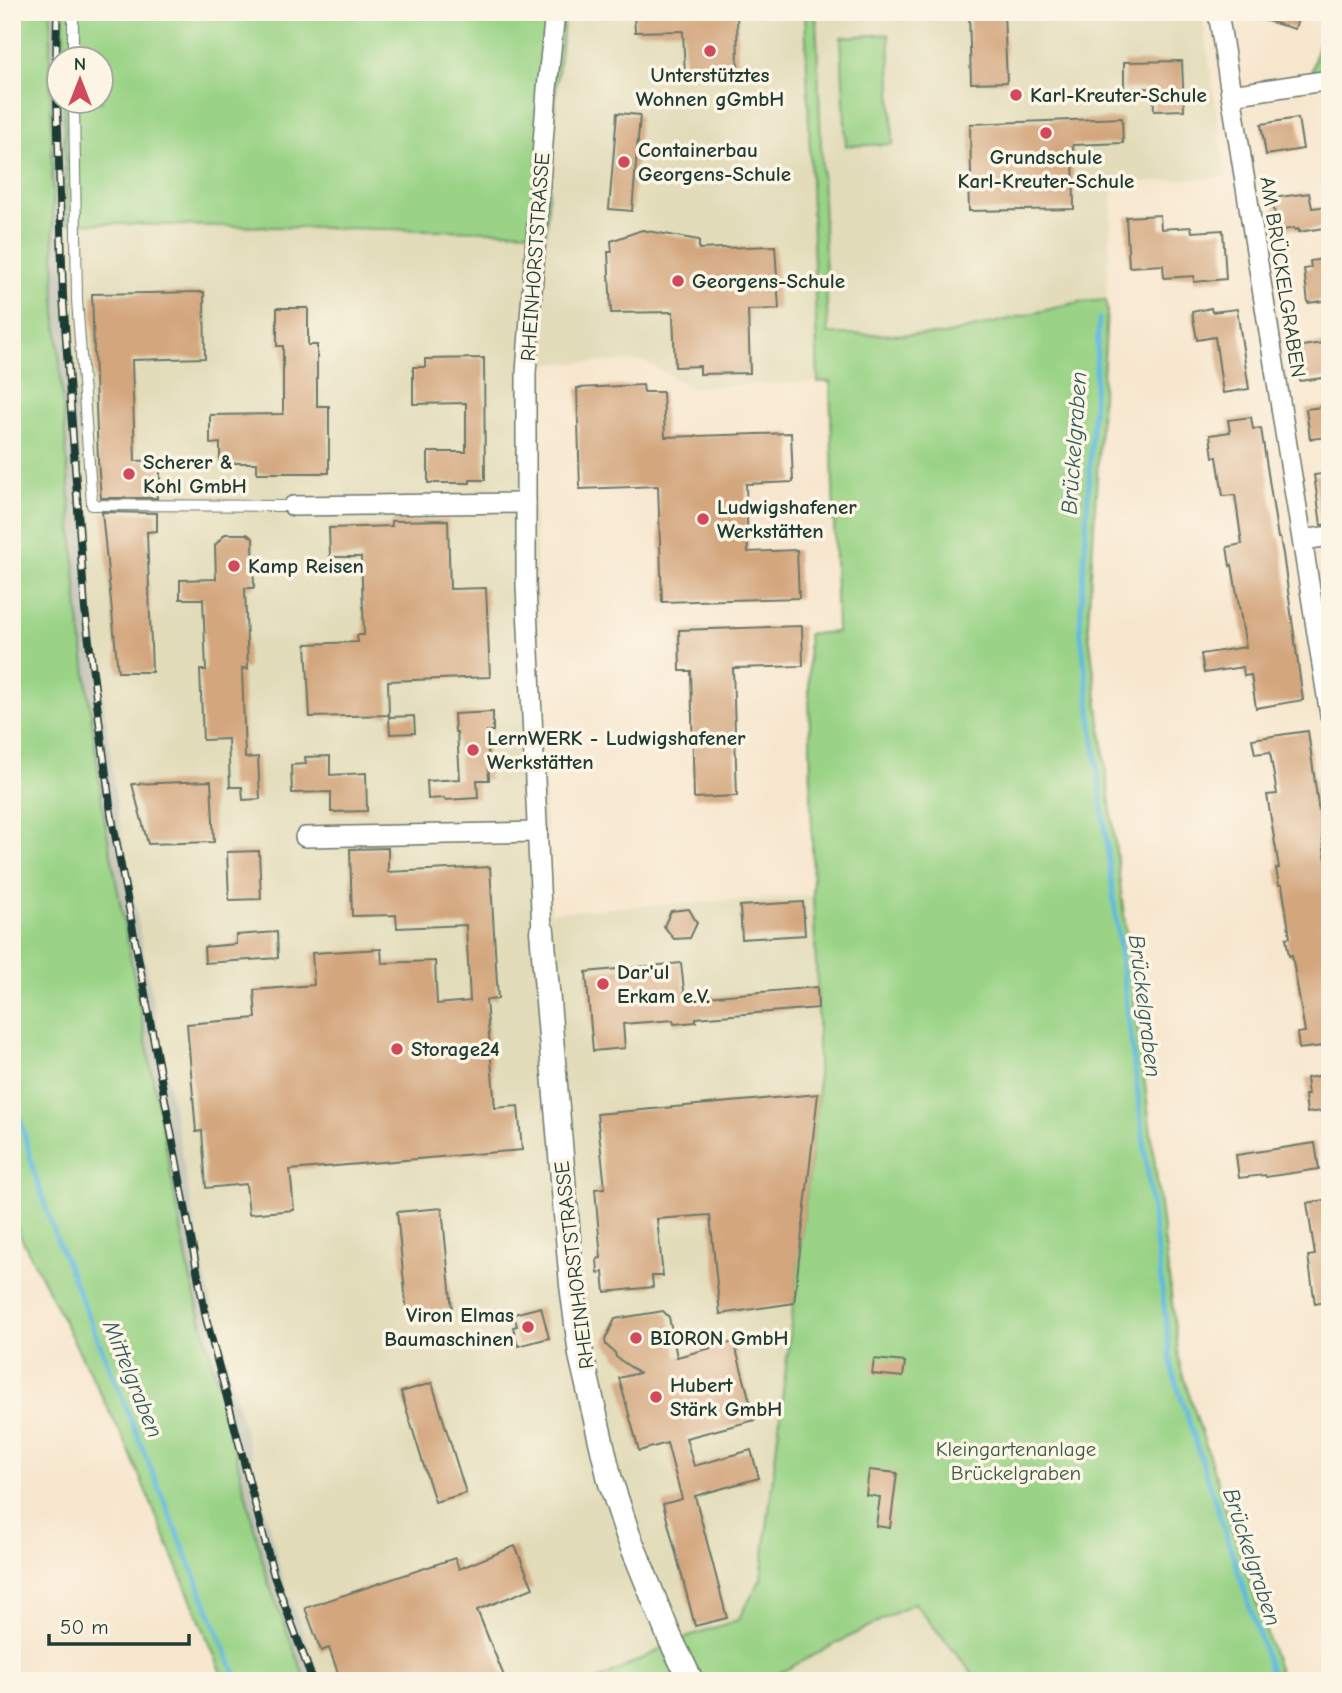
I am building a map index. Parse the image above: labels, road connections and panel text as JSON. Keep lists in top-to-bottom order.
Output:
{
  "streets": {
    "street": ["RHEINHORSTSTRASSE", "AM BRÜCKELGRABEN"]
  },
  "water": ["Brückelgraben", "Mittelgraben"],
  "parks": ["Kleingartenanlage Brückelgraben"],
  "places": [
    "Unterstütztes Wohnen gGmbH",
    "Karl-Kreuter-Schule",
    "Grundschule Karl-Kreuter-Schule",
    "Containerbau Georgens-Schule",
    "Georgens-Schule",
    "Scherer & Kohl GmbH",
    "Ludwigshafener Werkstätten",
    "Kamp Reisen",
    "LernWERK - Ludwigshafener Werkstätten",
    "Dar'ul Erkam e.V.",
    "Storage24",
    "Viron Elmas Baumaschinen",
    "BIORON GmbH",
    "Hubert Stärk GmbH"
  ],
  "scale_bar": "50 m",
  "north": "top"
}
